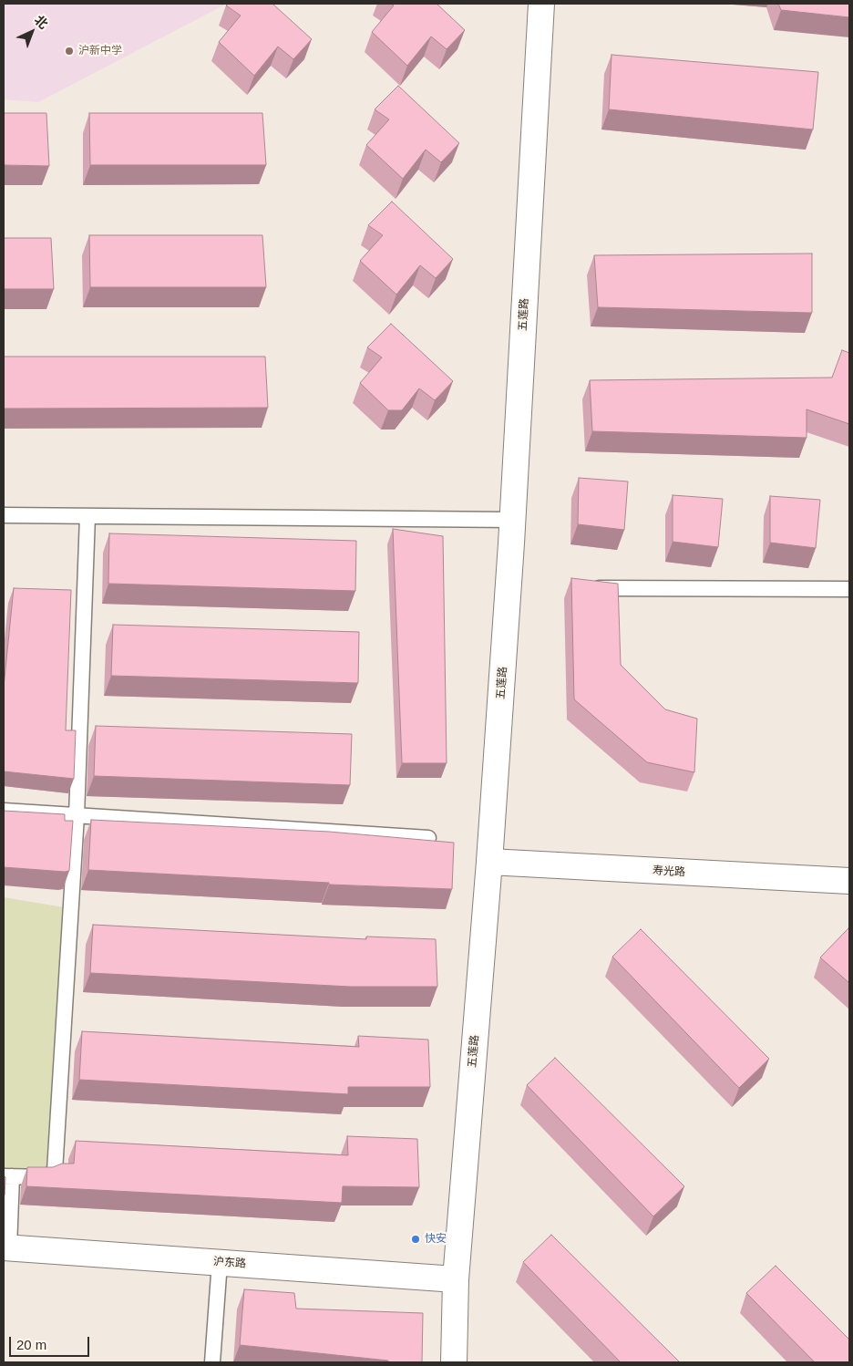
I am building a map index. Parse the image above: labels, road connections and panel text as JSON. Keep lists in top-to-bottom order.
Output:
{
  "streets": {
    "street": ["五莲路", "寿光路", "沪东路"]
  },
  "crossings": [
    ["五莲路", "寿光路"],
    ["五莲路", "沪东路"]
  ],
  "places": ["沪新中学", "快安"],
  "scale_bar": "20 m",
  "north": "top right"
}
